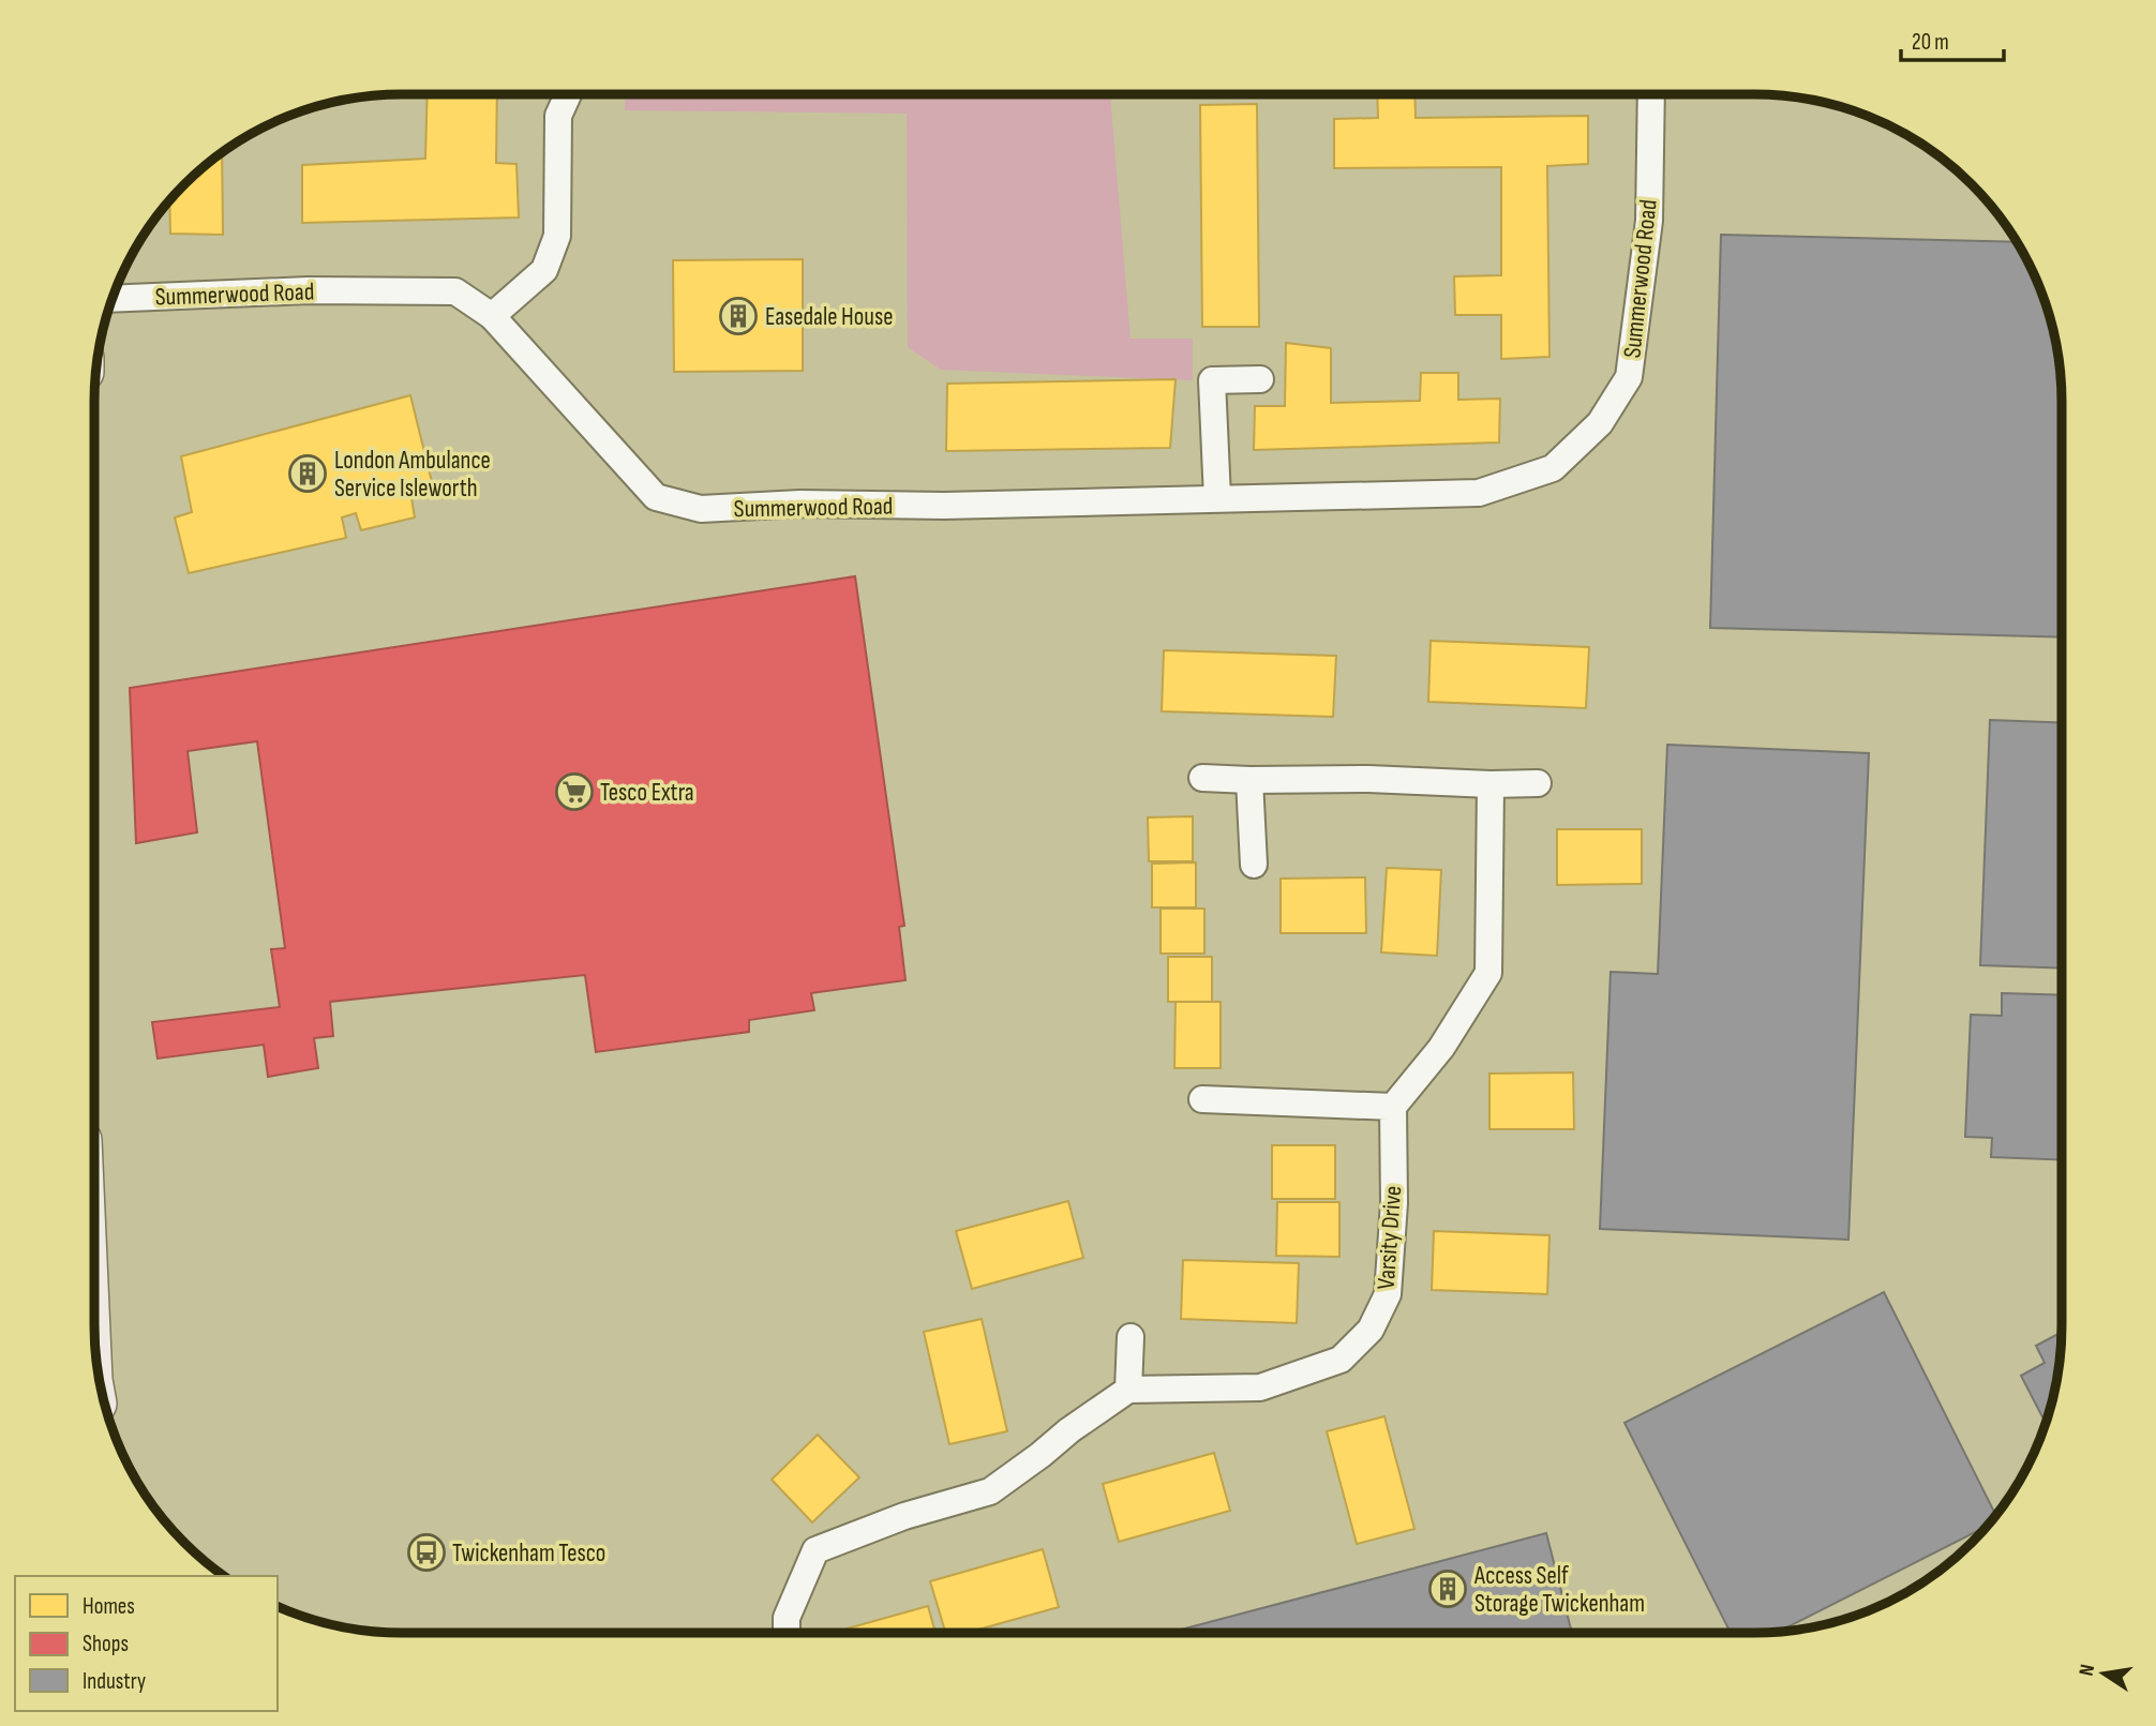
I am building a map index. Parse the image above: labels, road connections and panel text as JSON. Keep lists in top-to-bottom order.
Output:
{
  "streets": {
    "street": ["Summerwood Road", "Varsity Drive"]
  },
  "places": {
    "building": ["Easedale House", "London Ambulance Service Isleworth", "Access Self Storage Twickenham"],
    "supermarket": ["Tesco Extra"],
    "bus stop": ["Twickenham Tesco"]
  },
  "legend": ["Homes", "Shops", "Industry"],
  "scale_bar": "20 m",
  "north": "left"
}
